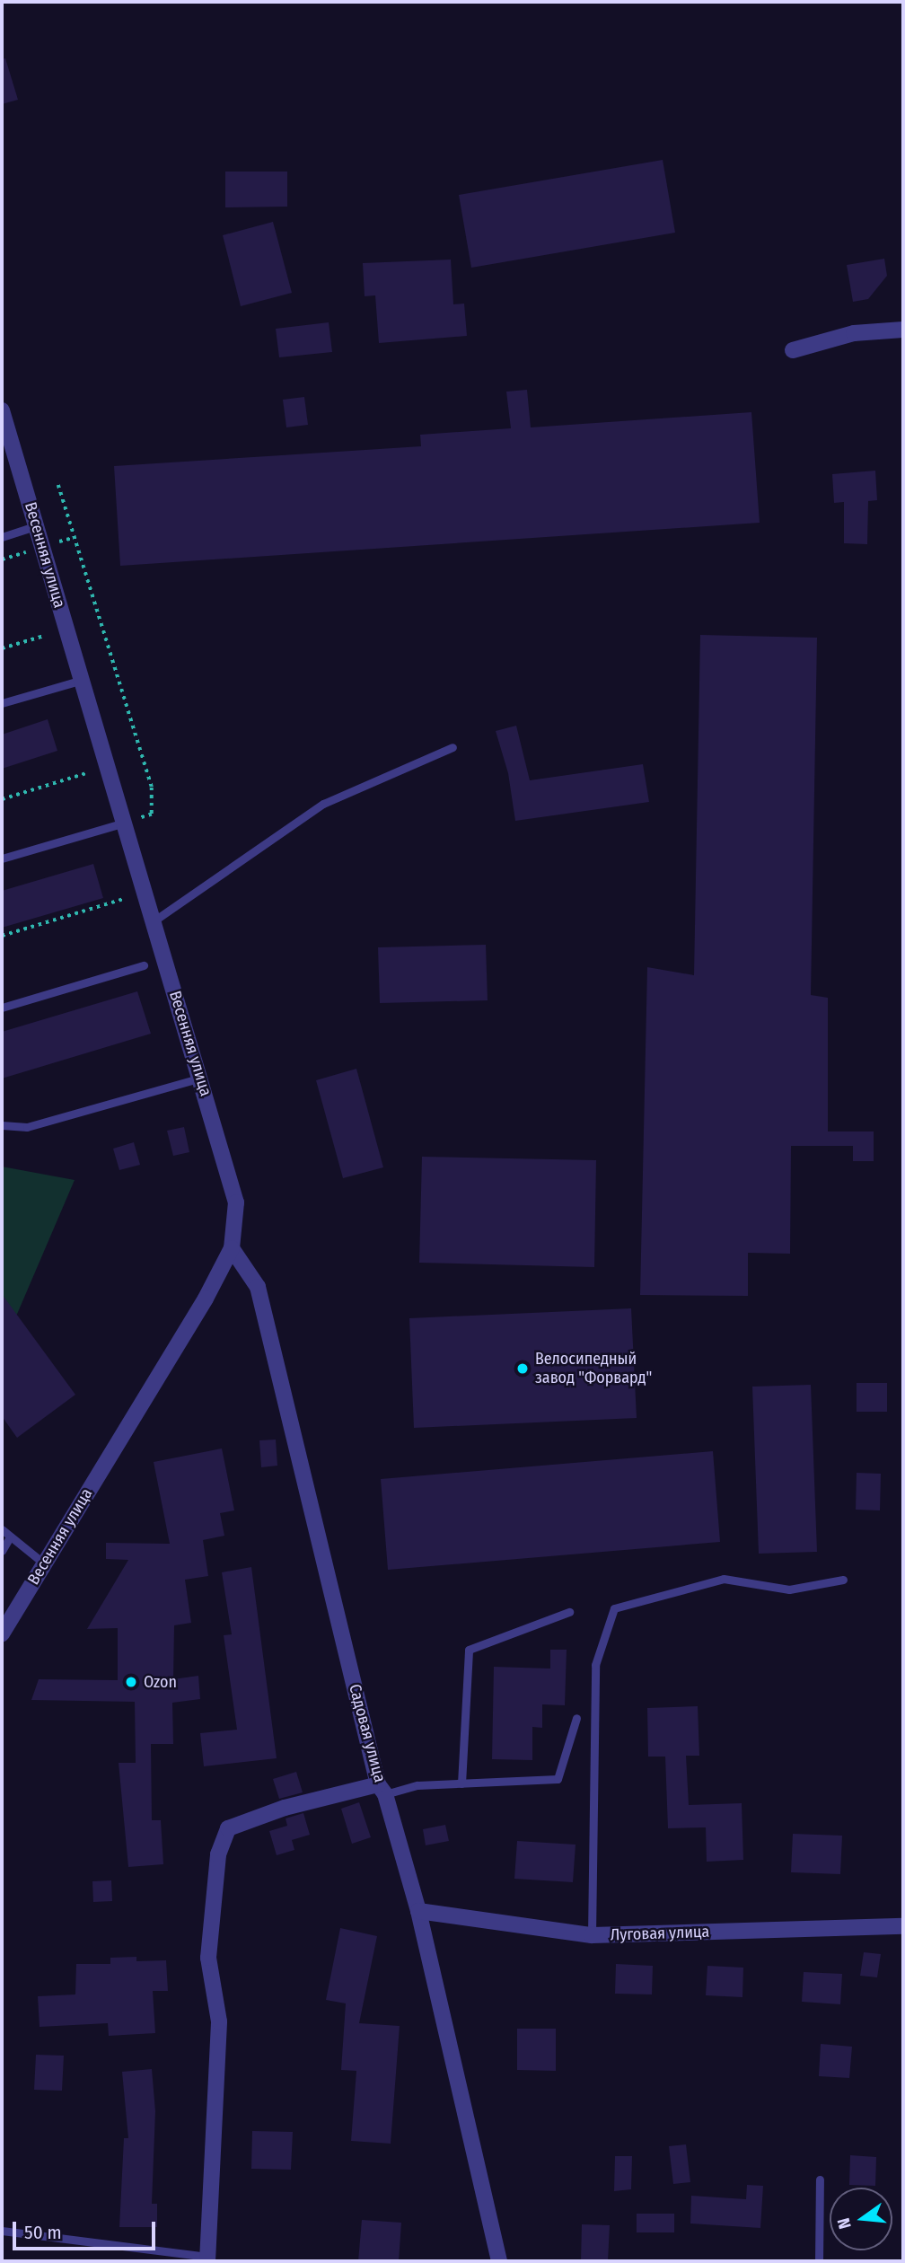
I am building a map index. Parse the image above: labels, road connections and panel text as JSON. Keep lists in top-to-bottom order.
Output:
{
  "streets": {
    "street": ["Весенняя улица", "Садовая улица", "Луговая улица"]
  },
  "crossings": [
    ["Весенняя улица", "Садовая улица"],
    ["Садовая улица", "Луговая улица"]
  ],
  "places": ["Велосипедный завод \"Форвард\"", "Ozon"],
  "scale_bar": "50 m",
  "north": "left"
}
